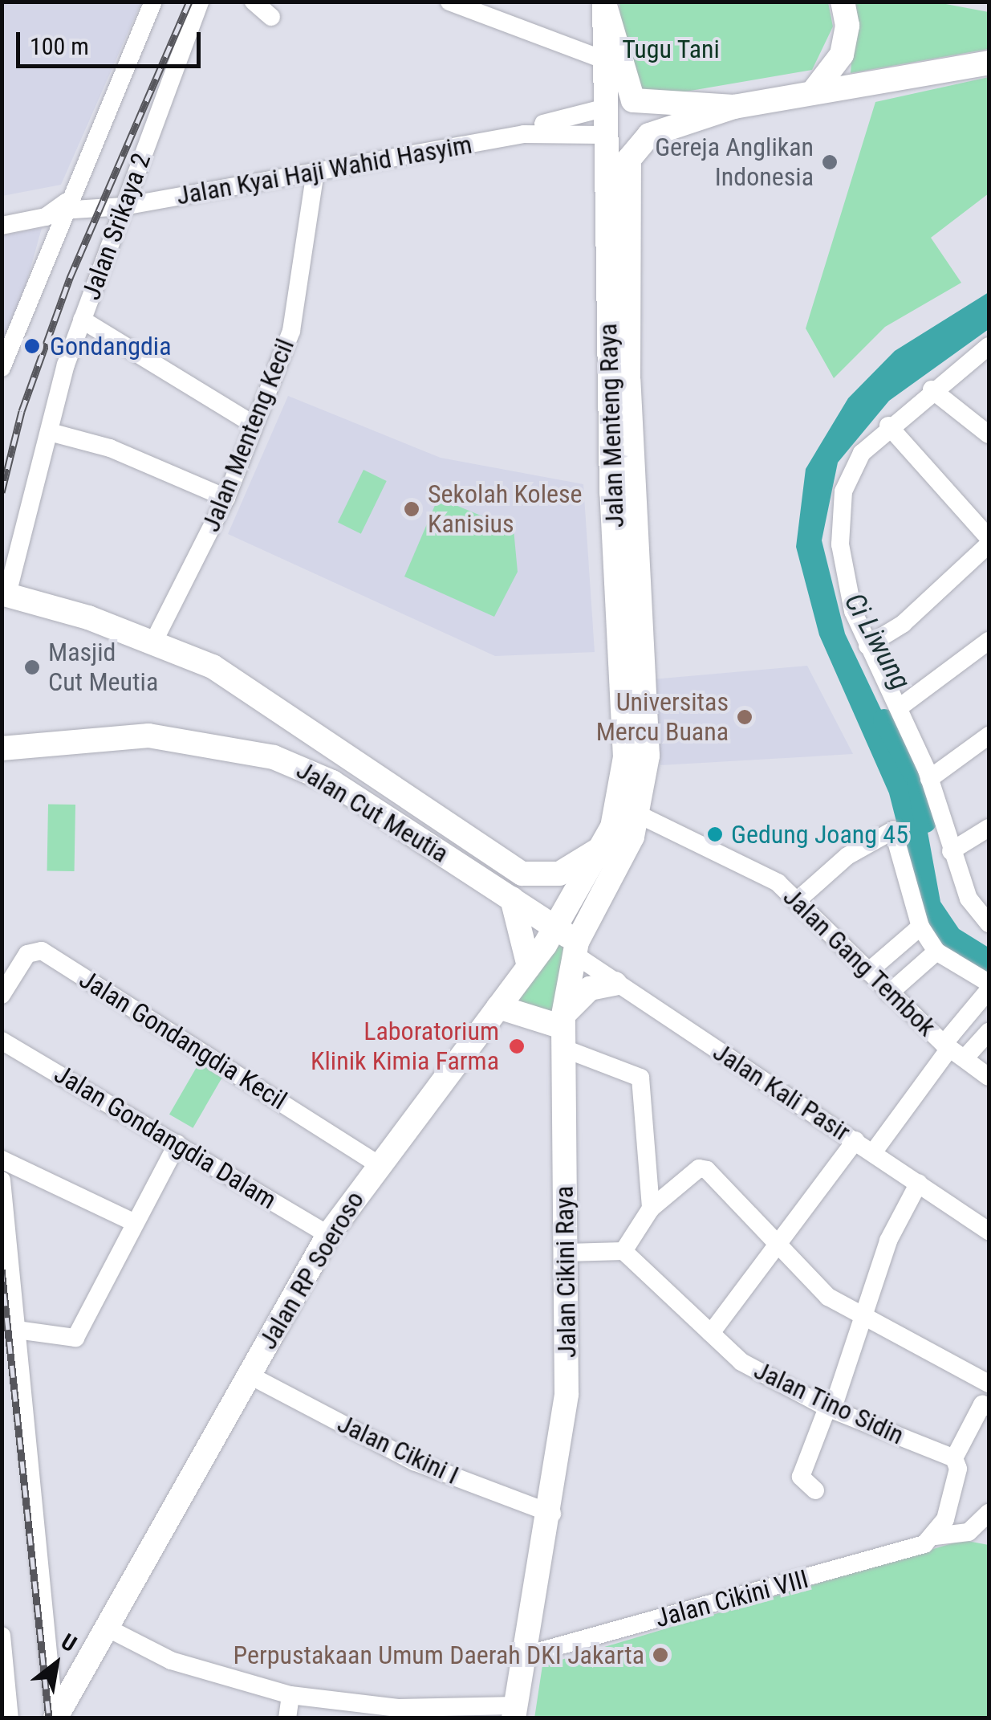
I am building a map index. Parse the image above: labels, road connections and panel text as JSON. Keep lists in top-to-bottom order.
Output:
{
  "streets": {
    "main road": [
      "Jalan Menteng Raya",
      "Jalan Cut Meutia",
      "Jalan RP Soeroso",
      "Jalan Cikini Raya"
    ],
    "street": [
      "Jalan Kyai Haji Wahid Hasyim",
      "Jalan Srikaya 2",
      "Jalan Menteng Kecil",
      "Jalan Gang Tembok",
      "Jalan Gondangdia Kecil",
      "Jalan Kali Pasir",
      "Jalan Gondangdia Dalam",
      "Jalan Tino Sidin",
      "Jalan Cikini I",
      "Jalan Cikini VIII"
    ]
  },
  "crossings": [
    ["Jalan Kyai Haji Wahid Hasyim", "Jalan Srikaya 2"],
    ["Jalan Kyai Haji Wahid Hasyim", "Jalan Menteng Raya"],
    ["Jalan Kyai Haji Wahid Hasyim", "Jalan Menteng Kecil"],
    ["Jalan Srikaya 2", "Jalan Cut Meutia"],
    ["Jalan Menteng Raya", "Jalan Gang Tembok"],
    ["Jalan Menteng Raya", "Jalan RP Soeroso"],
    ["Jalan Menteng Raya", "Jalan Cikini Raya"],
    ["Jalan Menteng Kecil", "Jalan Cut Meutia"],
    ["Jalan Cut Meutia", "Jalan Kali Pasir"],
    ["Jalan Cut Meutia", "Jalan RP Soeroso"],
    ["Jalan Cut Meutia", "Jalan Cikini Raya"],
    ["Jalan Gang Tembok", "Jalan Cikini Raya"],
    ["Jalan Gondangdia Kecil", "Jalan RP Soeroso"],
    ["Jalan Kali Pasir", "Jalan Cikini Raya"],
    ["Jalan Gondangdia Dalam", "Jalan RP Soeroso"],
    ["Jalan RP Soeroso", "Jalan Cikini I"],
    ["Jalan Cikini Raya", "Jalan Cikini I"],
    ["Jalan Cikini Raya", "Jalan Cikini VIII"]
  ],
  "water": ["Ci Liwung"],
  "parks": ["Tugu Tani"],
  "places": [
    "Gereja Anglikan Indonesia",
    "Gondangdia",
    "Sekolah Kolese Kanisius",
    "Masjid Cut Meutia",
    "Universitas Mercu Buana",
    "Gedung Joang 45",
    "Laboratorium Klinik Kimia Farma",
    "Perpustakaan Umum Daerah DKI Jakarta"
  ],
  "scale_bar": "100 m",
  "north": "top right"
}
